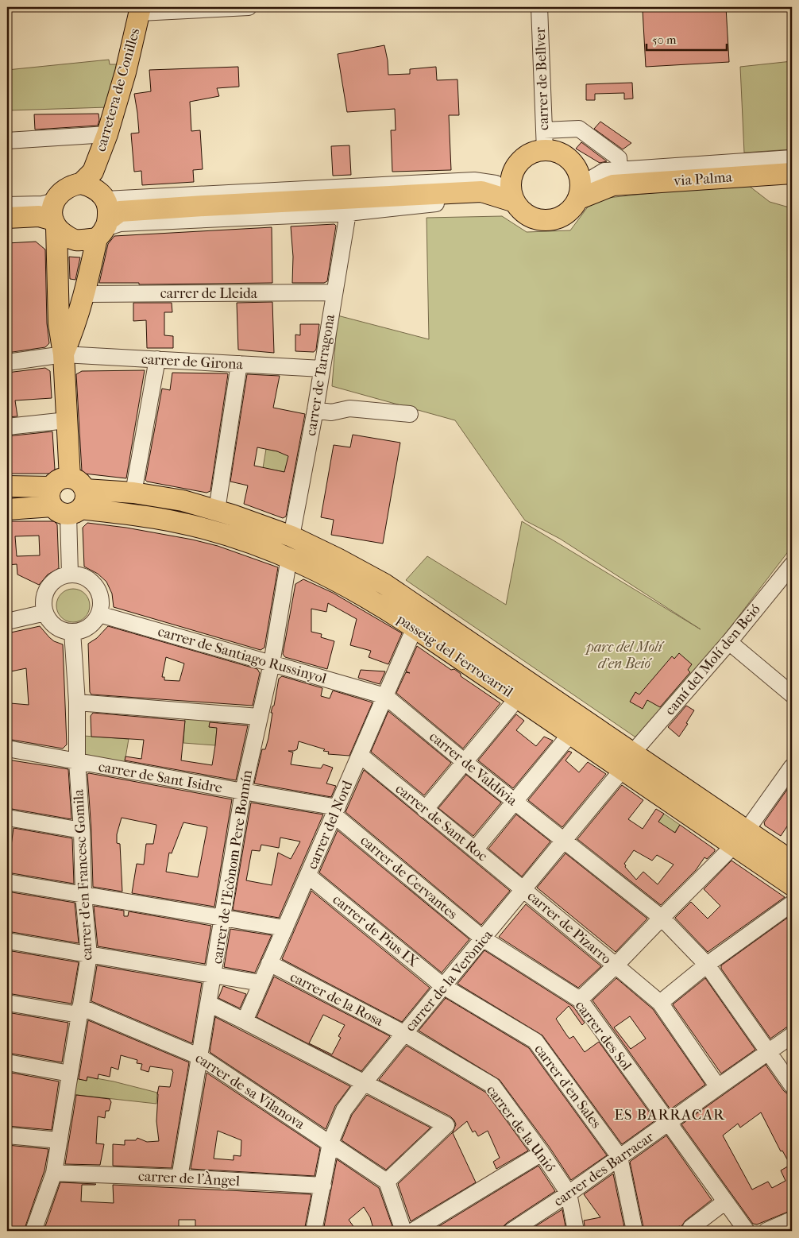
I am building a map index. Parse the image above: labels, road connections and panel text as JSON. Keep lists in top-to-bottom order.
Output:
{
  "streets": {
    "main road": ["carretera de Conilles", "via Palma", "passeig del Ferrocarril"],
    "street": [
      "carrer de Bellver",
      "carrer de Lleida",
      "carrer de Girona",
      "carrer de Tarragona",
      "carrer de Santiago Russinyol",
      "camí del Molí den Beió",
      "carrer de Valdívia",
      "carrer de Sant Isidre",
      "carrer de Sant Roc",
      "carrer del Nord",
      "carrer de l'Ecònom Pere Bonnín",
      "carrer d'en Francesc Gomila",
      "carrer de Cervantes",
      "carrer de Pizarro",
      "carrer de Pius IX",
      "carrer de la Verònica",
      "carrer de la Rosa",
      "carrer des Sol",
      "carrer d'en Sales",
      "carrer de sa Vilanova",
      "carrer de la Unió",
      "carrer des Barracar",
      "carrer de l'Àngel"
    ]
  },
  "crossings": [
    ["carrer de Lleida", "carrer de Tarragona"],
    ["carrer de Girona", "carrer de Tarragona"],
    ["carrer de Tarragona", "passeig del Ferrocarril"],
    ["carrer de Santiago Russinyol", "carrer de Valdívia"],
    ["carrer de Santiago Russinyol", "carrer del Nord"],
    ["carrer de Santiago Russinyol", "carrer de l'Ecònom Pere Bonnín"],
    ["carrer de Santiago Russinyol", "carrer d'en Francesc Gomila"],
    ["passeig del Ferrocarril", "camí del Molí den Beió"],
    ["passeig del Ferrocarril", "carrer del Nord"],
    ["passeig del Ferrocarril", "carrer de l'Ecònom Pere Bonnín"],
    ["passeig del Ferrocarril", "carrer de la Verònica"],
    ["camí del Molí den Beió", "carrer de la Verònica"],
    ["carrer de Valdívia", "carrer del Nord"],
    ["carrer de Valdívia", "carrer de la Verònica"],
    ["carrer de Valdívia", "carrer des Barracar"],
    ["carrer de Sant Isidre", "carrer del Nord"],
    ["carrer de Sant Isidre", "carrer de l'Ecònom Pere Bonnín"],
    ["carrer de Sant Isidre", "carrer d'en Francesc Gomila"],
    ["carrer de Sant Isidre", "carrer de Cervantes"],
    ["carrer de Sant Roc", "carrer del Nord"],
    ["carrer de Sant Roc", "carrer de Pizarro"],
    ["carrer de Sant Roc", "carrer de la Verònica"],
    ["carrer del Nord", "carrer de Cervantes"],
    ["carrer del Nord", "carrer de Pius IX"],
    ["carrer del Nord", "carrer de la Rosa"],
    ["carrer de l'Ecònom Pere Bonnín", "carrer de sa Vilanova"],
    ["carrer de l'Ecònom Pere Bonnín", "carrer de l'Àngel"],
    ["carrer d'en Francesc Gomila", "carrer de sa Vilanova"],
    ["carrer d'en Francesc Gomila", "carrer de l'Àngel"],
    ["carrer de Cervantes", "carrer de la Verònica"],
    ["carrer de Cervantes", "carrer des Sol"],
    ["carrer de Pizarro", "carrer de la Verònica"],
    ["carrer de Pizarro", "carrer des Barracar"],
    ["carrer de Pius IX", "carrer de la Verònica"],
    ["carrer de Pius IX", "carrer d'en Sales"],
    ["carrer de la Verònica", "carrer de la Rosa"],
    ["carrer de la Verònica", "carrer des Sol"],
    ["carrer de la Verònica", "carrer d'en Sales"],
    ["carrer de la Verònica", "carrer de sa Vilanova"],
    ["carrer de la Verònica", "carrer de la Unió"],
    ["carrer de la Verònica", "carrer de l'Àngel"],
    ["carrer de la Rosa", "carrer de la Unió"],
    ["carrer des Sol", "carrer des Barracar"],
    ["carrer d'en Sales", "carrer des Barracar"],
    ["carrer de la Unió", "carrer des Barracar"]
  ],
  "districts": ["ES BARRACAR"],
  "parks": ["parc del Molí d'en Beió"],
  "scale_bar": "50 m"
}
